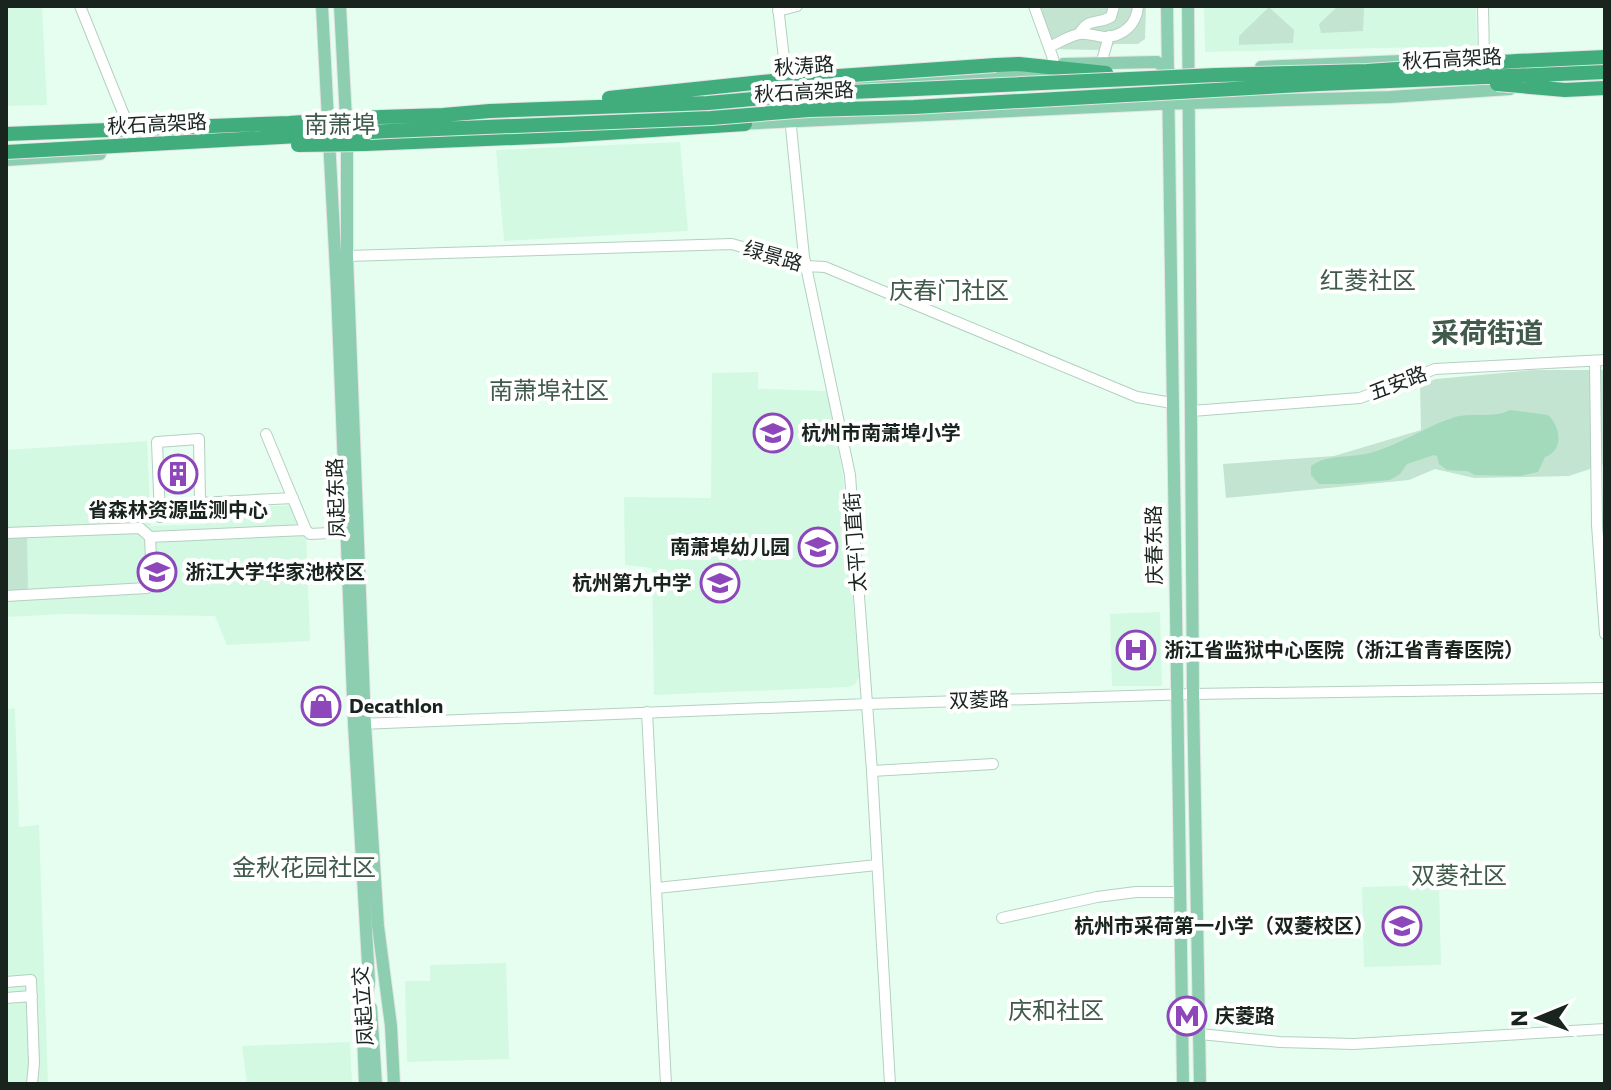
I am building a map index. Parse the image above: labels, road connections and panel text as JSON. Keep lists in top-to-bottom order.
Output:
{
  "streets": {
    "highway": ["秋石高架路"],
    "main road": [
      "秋涛路",
      "凤起东路",
      "庆春东路",
      "凤起立交"
    ],
    "street": [
      "绿景路",
      "五安路",
      "太平门直街",
      "双菱路"
    ]
  },
  "crossings": [
    ["秋石高架路", "秋涛路"],
    ["秋涛路", "凤起东路"],
    ["秋涛路", "太平门直街"],
    ["秋涛路", "庆春东路"],
    ["绿景路", "凤起东路"],
    ["绿景路", "太平门直街"],
    ["绿景路", "庆春东路"],
    ["五安路", "庆春东路"],
    ["凤起东路", "双菱路"],
    ["凤起东路", "凤起立交"],
    ["太平门直街", "双菱路"],
    ["庆春东路", "双菱路"]
  ],
  "districts": [
    "南萧埠",
    "红菱社区",
    "庆春门社区",
    "采荷街道",
    "南萧埠社区",
    "金秋花园社区",
    "双菱社区",
    "庆和社区"
  ],
  "places": {
    "school or university": [
      "杭州市南萧埠小学",
      "南萧埠幼儿园",
      "浙江大学华家池校区",
      "杭州第九中学",
      "杭州市采荷第一小学（双菱校区）"
    ],
    "building": ["省森林资源监测中心"],
    "hospital": ["浙江省监狱中心医院（浙江省青春医院）"],
    "shop": ["Decathlon"],
    "metro station": ["庆菱路"]
  },
  "north": "left"
}
